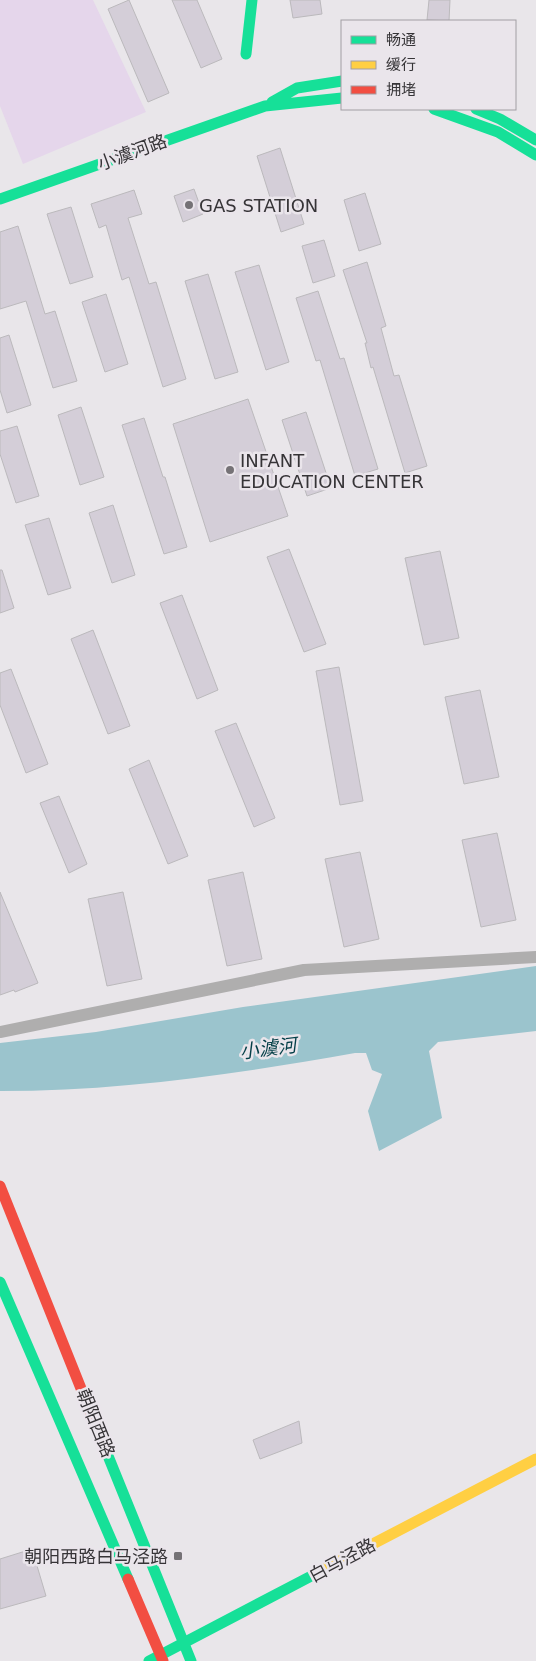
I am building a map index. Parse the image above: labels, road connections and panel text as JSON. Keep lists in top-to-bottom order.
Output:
{
  "streets": {
    "main road": ["小澞河路", "朝阳西路", "白马泾路"]
  },
  "crossings": [
    ["朝阳西路", "白马泾路"]
  ],
  "water": ["小澞河"],
  "places": {
    "other": ["GAS STATION", "INFANT EDUCATION CENTER"],
    "transit": ["朝阳西路白马泾路"]
  },
  "legend": ["畅通", "缓行", "拥堵"]
}
